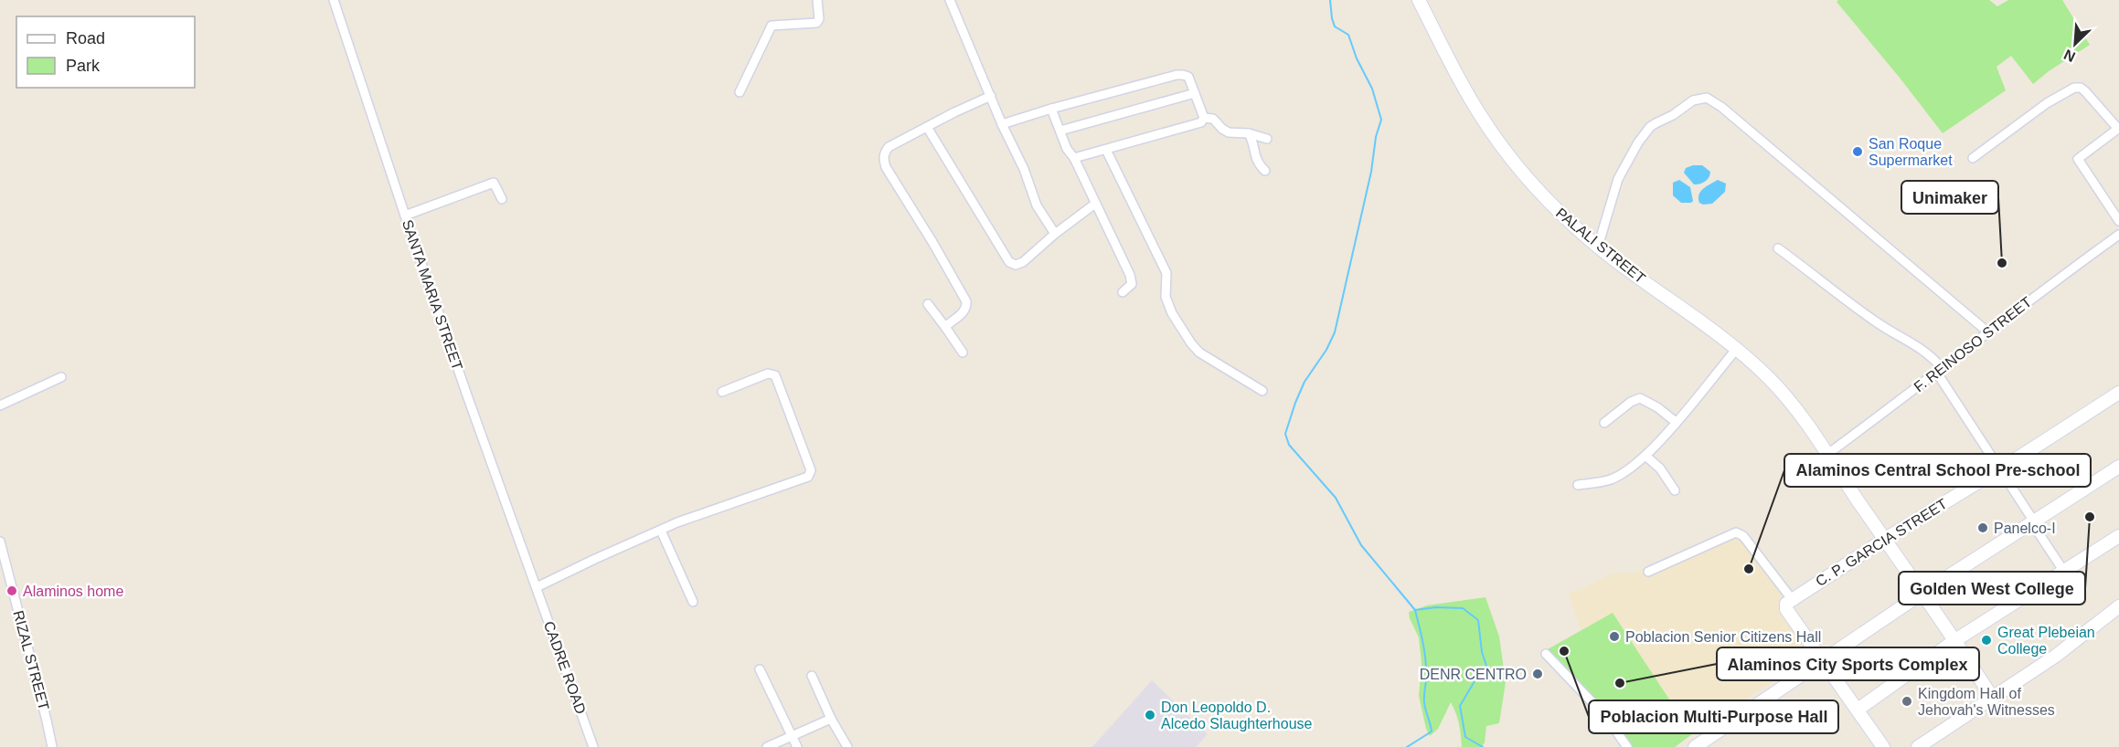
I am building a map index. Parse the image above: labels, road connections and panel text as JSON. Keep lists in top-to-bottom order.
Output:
{
  "streets": {
    "street": [
      "PALALI STREET",
      "SANTA MARIA STREET",
      "F. REINOSO STREET",
      "C. P. GARCIA STREET",
      "RIZAL STREET",
      "CADRE ROAD"
    ]
  },
  "crossings": [
    ["PALALI STREET", "F. REINOSO STREET"],
    ["PALALI STREET", "C. P. GARCIA STREET"],
    ["SANTA MARIA STREET", "CADRE ROAD"]
  ],
  "places": [
    "San Roque Supermarket",
    "Unimaker",
    "Golden West College",
    "Panelco-I",
    "Alaminos Central School Pre-school",
    "Alaminos home",
    "Poblacion Senior Citizens Hall",
    "Great Plebeian College",
    "Poblacion Multi-Purpose Hall",
    "DENR CENTRO",
    "Alaminos City Sports Complex",
    "Kingdom Hall of Jehovah's Witnesses",
    "Don Leopoldo D. Alcedo Slaughterhouse"
  ],
  "legend": ["Road", "Park"],
  "north": "bottom left"
}
